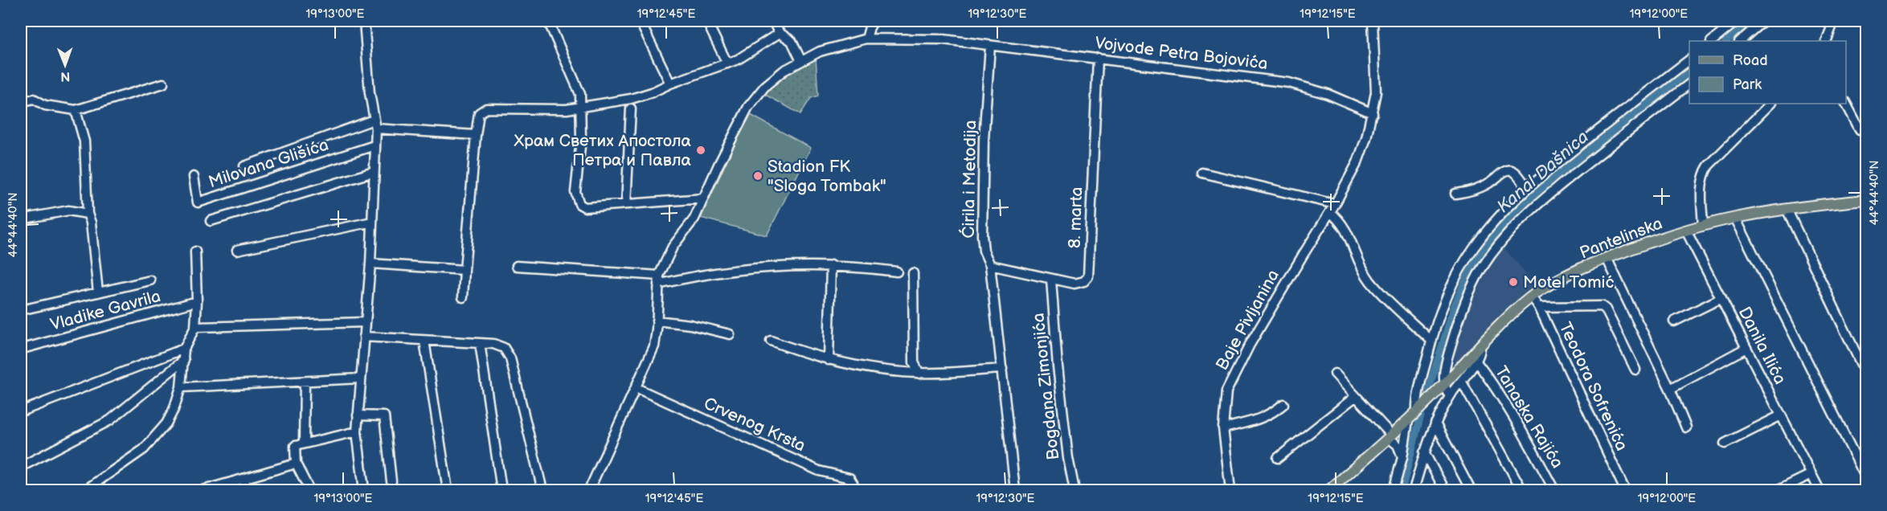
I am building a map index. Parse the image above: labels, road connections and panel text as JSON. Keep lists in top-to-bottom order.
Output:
{
  "streets": {
    "main road": ["Pantelinska"],
    "street": [
      "Vojvode Petra Bojovića",
      "Milovana Glišića",
      "Ćirila i Metodija",
      "8. marta",
      "Vladike Gavrila",
      "Baje Pivljanina",
      "Danila Ilića",
      "Bogdana Zimonjića",
      "Teodora Sofrenića",
      "Tanaska Rajića",
      "Crvenog Krsta"
    ]
  },
  "crossings": [
    ["Vojvode Petra Bojovića", "Ćirila i Metodija"],
    ["Vojvode Petra Bojovića", "8. marta"],
    ["Vojvode Petra Bojovića", "Baje Pivljanina"],
    ["Vojvode Petra Bojovića", "Crvenog Krsta"],
    ["Ćirila i Metodija", "8. marta"],
    ["8. marta", "Bogdana Zimonjića"],
    ["Pantelinska", "Danila Ilića"],
    ["Pantelinska", "Teodora Sofrenića"]
  ],
  "water": ["Kanal Dašnica"],
  "places": ["Храм Светих Апостола Петра и Павла", "Stadion FK \"Sloga Tombak\"", "Motel Tomić"],
  "legend": ["Road", "Park"],
  "north": "bottom",
  "coordinates": [
    "19°13'00\"E",
    "19°12'45\"E",
    "19°12'30\"E",
    "19°12'15\"E",
    "19°12'00\"E",
    "44°44'40\"N"
  ]
}
